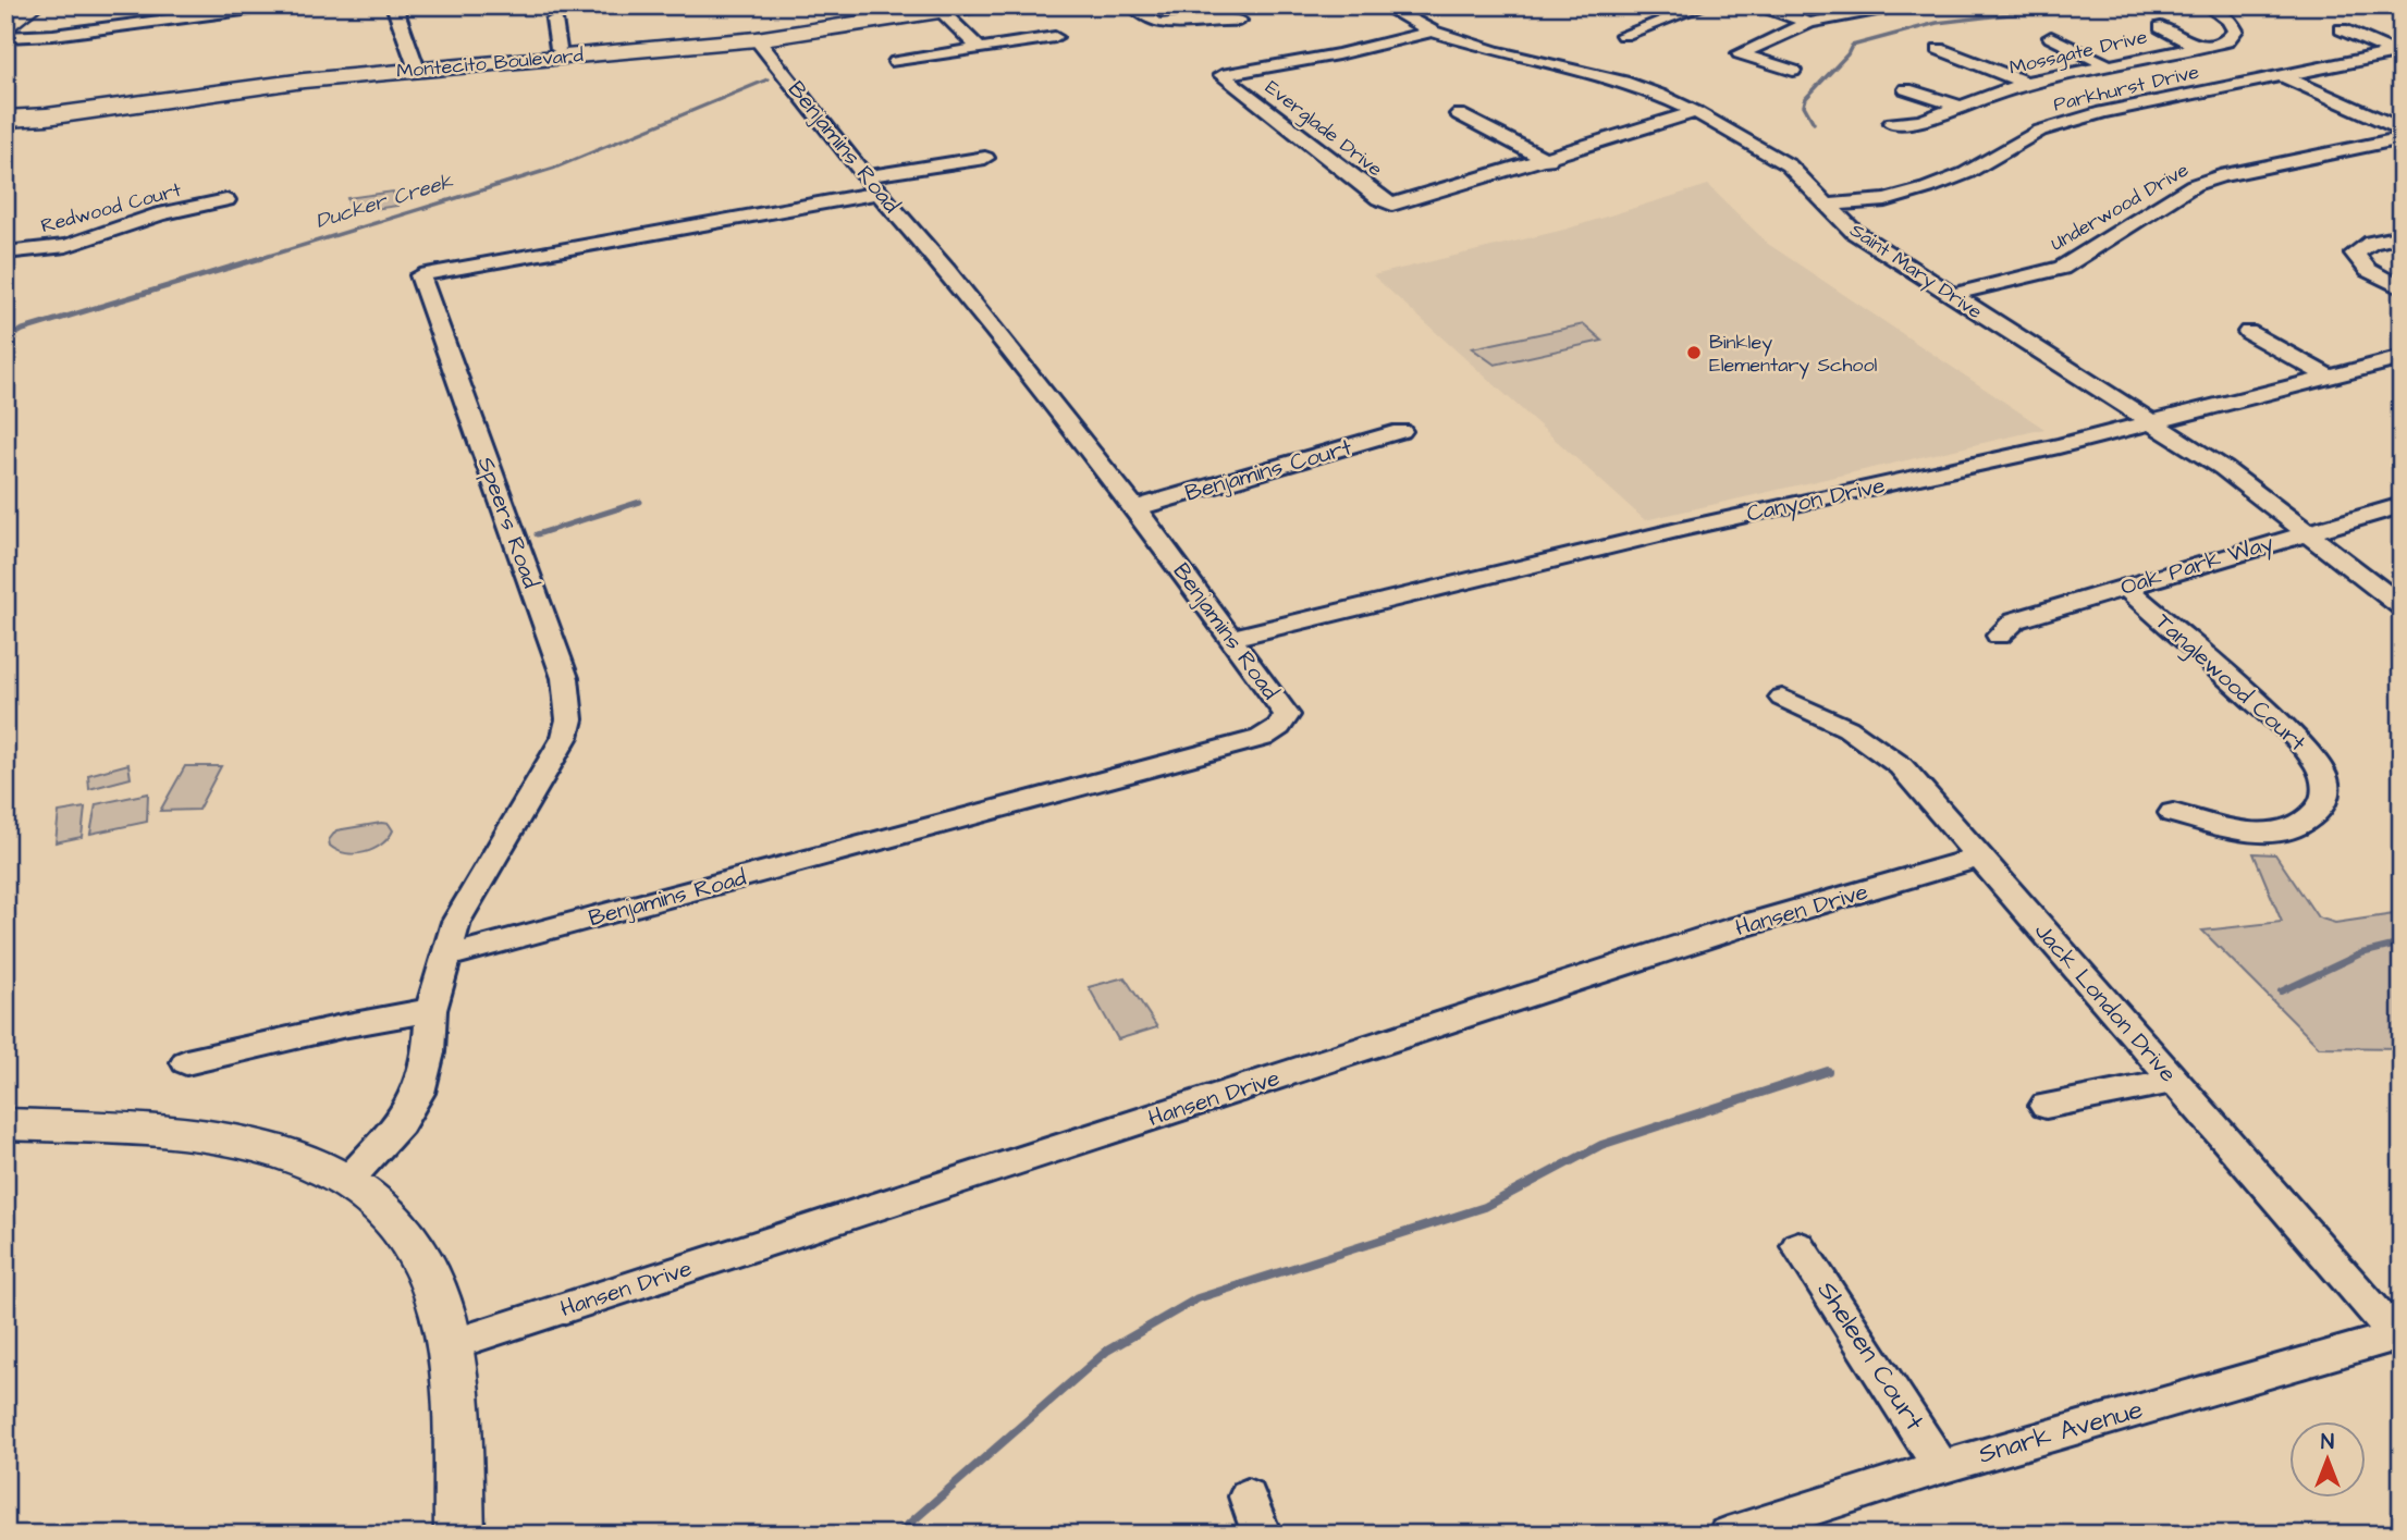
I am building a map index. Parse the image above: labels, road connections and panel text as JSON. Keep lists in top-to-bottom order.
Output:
{
  "streets": {
    "main road": ["Montecito Boulevard"],
    "street": [
      "Mossgate Drive",
      "Parkhurst Drive",
      "Everglade Drive",
      "Benjamins Road",
      "Underwood Drive",
      "Redwood Court",
      "Saint Mary Drive",
      "Benjamins Court",
      "Canyon Drive",
      "Speers Road",
      "Oak Park Way",
      "Tanglewood Court",
      "Hansen Drive",
      "Jack London Drive",
      "Sheleen Court",
      "Snark Avenue"
    ]
  },
  "crossings": [
    ["Montecito Boulevard", "Benjamins Road"],
    ["Parkhurst Drive", "Saint Mary Drive"],
    ["Everglade Drive", "Saint Mary Drive"],
    ["Benjamins Road", "Benjamins Court"],
    ["Benjamins Road", "Canyon Drive"],
    ["Benjamins Road", "Speers Road"],
    ["Underwood Drive", "Saint Mary Drive"],
    ["Saint Mary Drive", "Canyon Drive"],
    ["Saint Mary Drive", "Oak Park Way"],
    ["Oak Park Way", "Tanglewood Court"],
    ["Hansen Drive", "Jack London Drive"],
    ["Jack London Drive", "Snark Avenue"],
    ["Sheleen Court", "Snark Avenue"]
  ],
  "water": ["Ducker Creek"],
  "places": ["Binkley Elementary School"],
  "north": "top"
}
